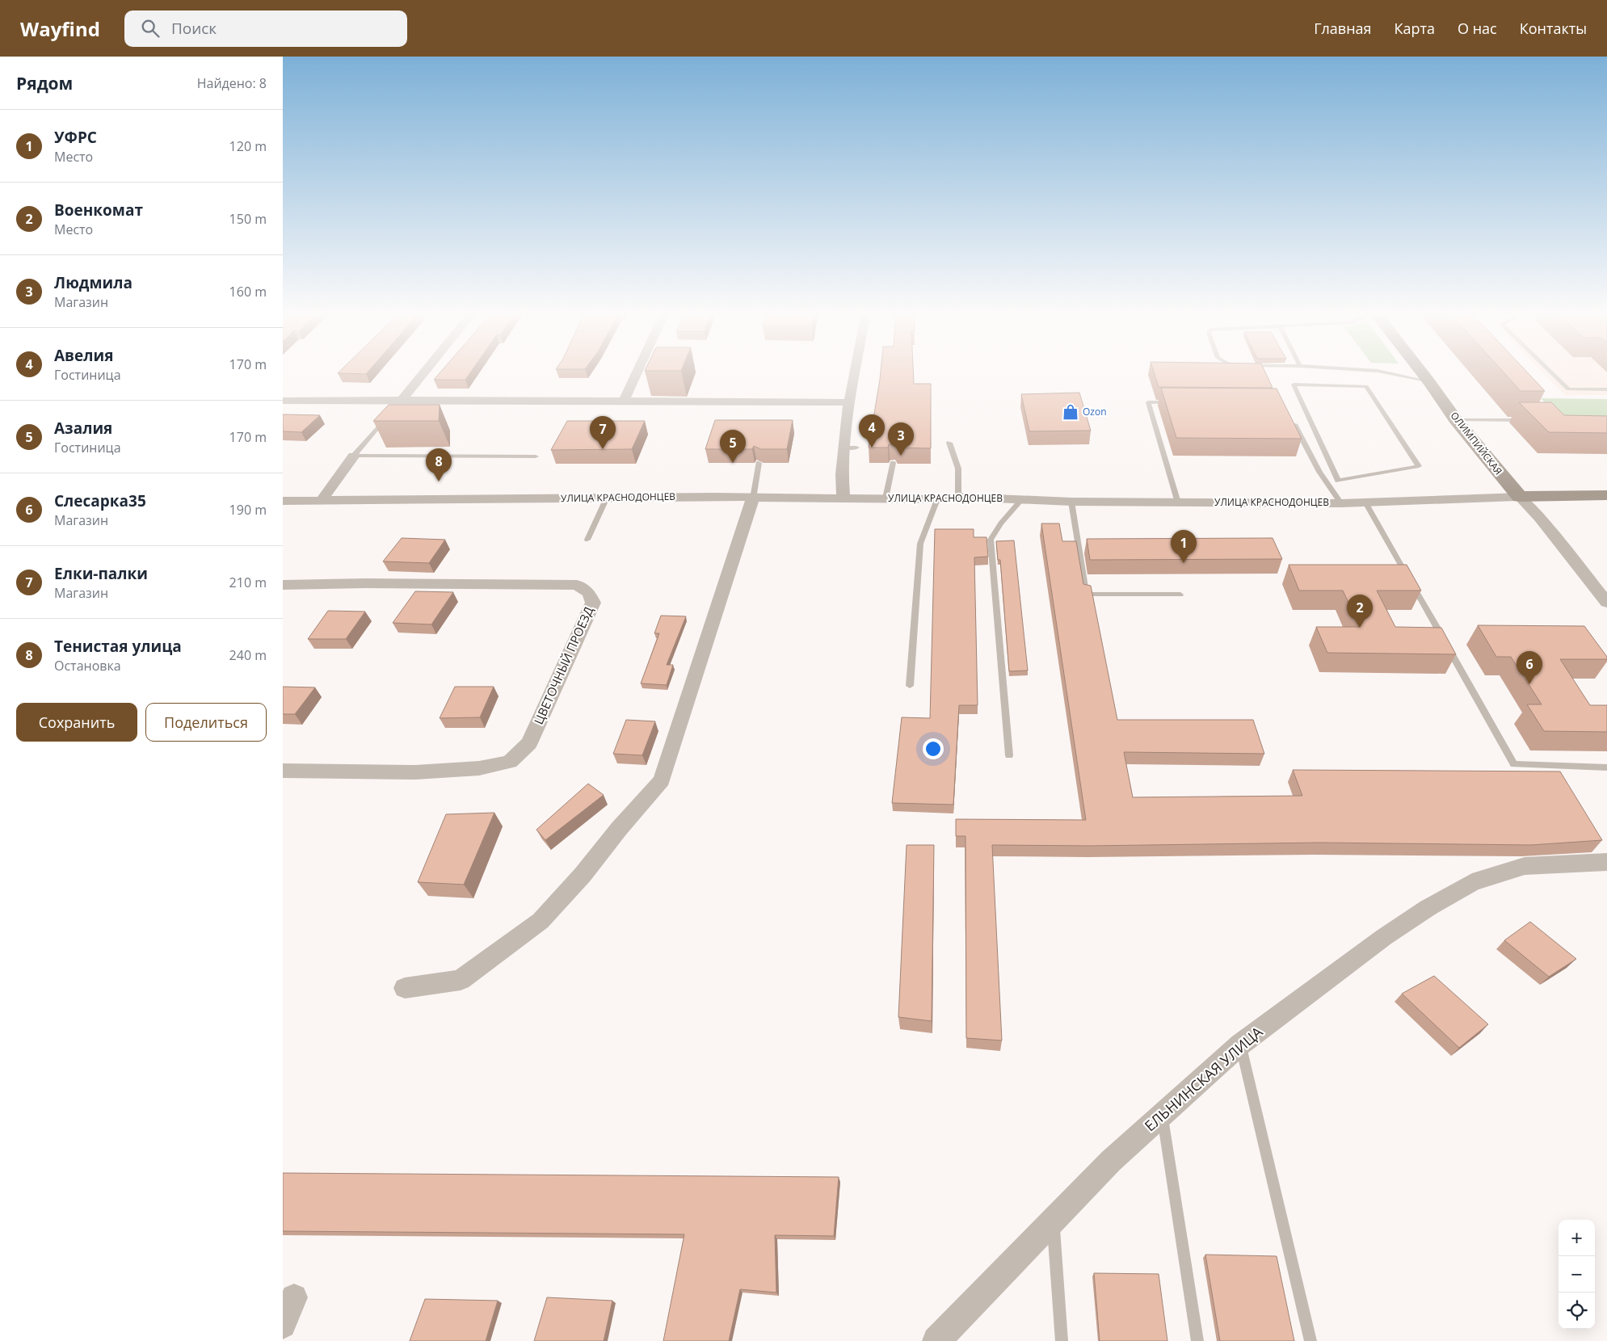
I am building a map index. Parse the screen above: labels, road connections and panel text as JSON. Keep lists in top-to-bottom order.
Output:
{
  "streets": {
    "main road": ["ОЛИМПИЙСКАЯ", "УЛИЦА КРАСНОДОНЦЕВ"],
    "street": ["ЦВЕТОЧНЫЙ ПРОЕЗД", "ЕЛЬНИНСКАЯ УЛИЦА"]
  },
  "crossings": [
    ["ОЛИМПИЙСКАЯ", "УЛИЦА КРАСНОДОНЦЕВ"]
  ],
  "places": {
    "shop": ["Ozon"]
  },
  "page": {
    "header": "Wayfind",
    "search": "Поиск",
    "nav": [
      "Главная",
      "Карта",
      "О нас",
      "Контакты"
    ],
    "heading": ["Рядом", "Найдено: 8"],
    "list": [
      {
        "mark": "1",
        "name": "УФРС",
        "note": "Место",
        "value": "120 m"
      },
      {
        "mark": "2",
        "name": "Военкомат",
        "note": "Место",
        "value": "150 m"
      },
      {
        "mark": "3",
        "name": "Людмила",
        "note": "Магазин",
        "value": "160 m"
      },
      {
        "mark": "4",
        "name": "Авелия",
        "note": "Гостиница",
        "value": "170 m"
      },
      {
        "mark": "5",
        "name": "Азалия",
        "note": "Гостиница",
        "value": "170 m"
      },
      {
        "mark": "6",
        "name": "Слесарка35",
        "note": "Магазин",
        "value": "190 m"
      },
      {
        "mark": "7",
        "name": "Елки-палки",
        "note": "Магазин",
        "value": "210 m"
      },
      {
        "mark": "8",
        "name": "Тенистая улица",
        "note": "Остановка",
        "value": "240 m"
      }
    ],
    "pins": [
      "4",
      "7",
      "3",
      "5",
      "8",
      "1",
      "2",
      "6"
    ],
    "buttons": ["Сохранить", "Поделиться"],
    "map_buttons": ["+", "−"]
  }
}
